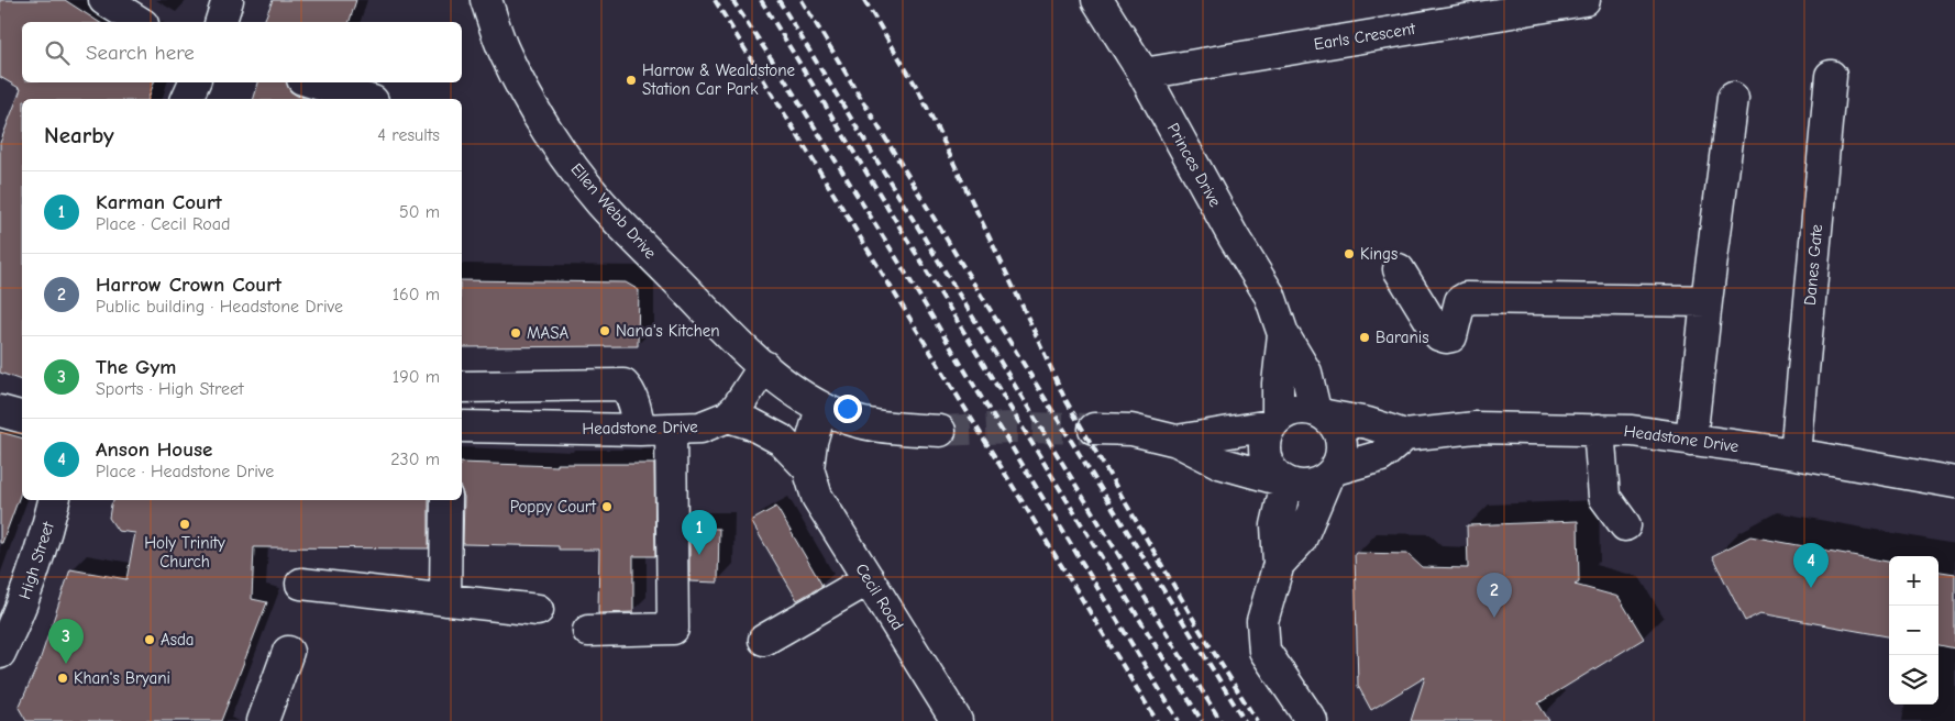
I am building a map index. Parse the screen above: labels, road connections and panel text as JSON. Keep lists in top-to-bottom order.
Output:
{
  "streets": {
    "street": [
      "Earls Crescent",
      "Princes Drive",
      "Ellen Webb Drive",
      "Danes Gate",
      "Headstone Drive",
      "High Street",
      "Cecil Road"
    ]
  },
  "crossings": [
    ["Earls Crescent", "Princes Drive"],
    ["Princes Drive", "Headstone Drive"],
    ["Danes Gate", "Headstone Drive"],
    ["Headstone Drive", "Cecil Road"]
  ],
  "places": [
    "Harrow & Wealdstone Station Car Park",
    "Kings",
    "Nana's Kitchen",
    "MASA",
    "Baranis",
    "Poppy Court",
    "Holy Trinity Church",
    "Asda",
    "Khan's Bryani"
  ],
  "page": {
    "search": "Search here",
    "heading": ["Nearby", "4 results"],
    "list": [
      {
        "mark": "1",
        "name": "Karman Court",
        "note": "Place · Cecil Road",
        "value": "50 m"
      },
      {
        "mark": "2",
        "name": "Harrow Crown Court",
        "note": "Public building · Headstone Drive",
        "value": "160 m"
      },
      {
        "mark": "3",
        "name": "The Gym",
        "note": "Sports · High Street",
        "value": "190 m"
      },
      {
        "mark": "4",
        "name": "Anson House",
        "note": "Place · Headstone Drive",
        "value": "230 m"
      }
    ],
    "pins": [
      "1",
      "4",
      "2",
      "3"
    ],
    "map_buttons": ["+", "−"]
  }
}
